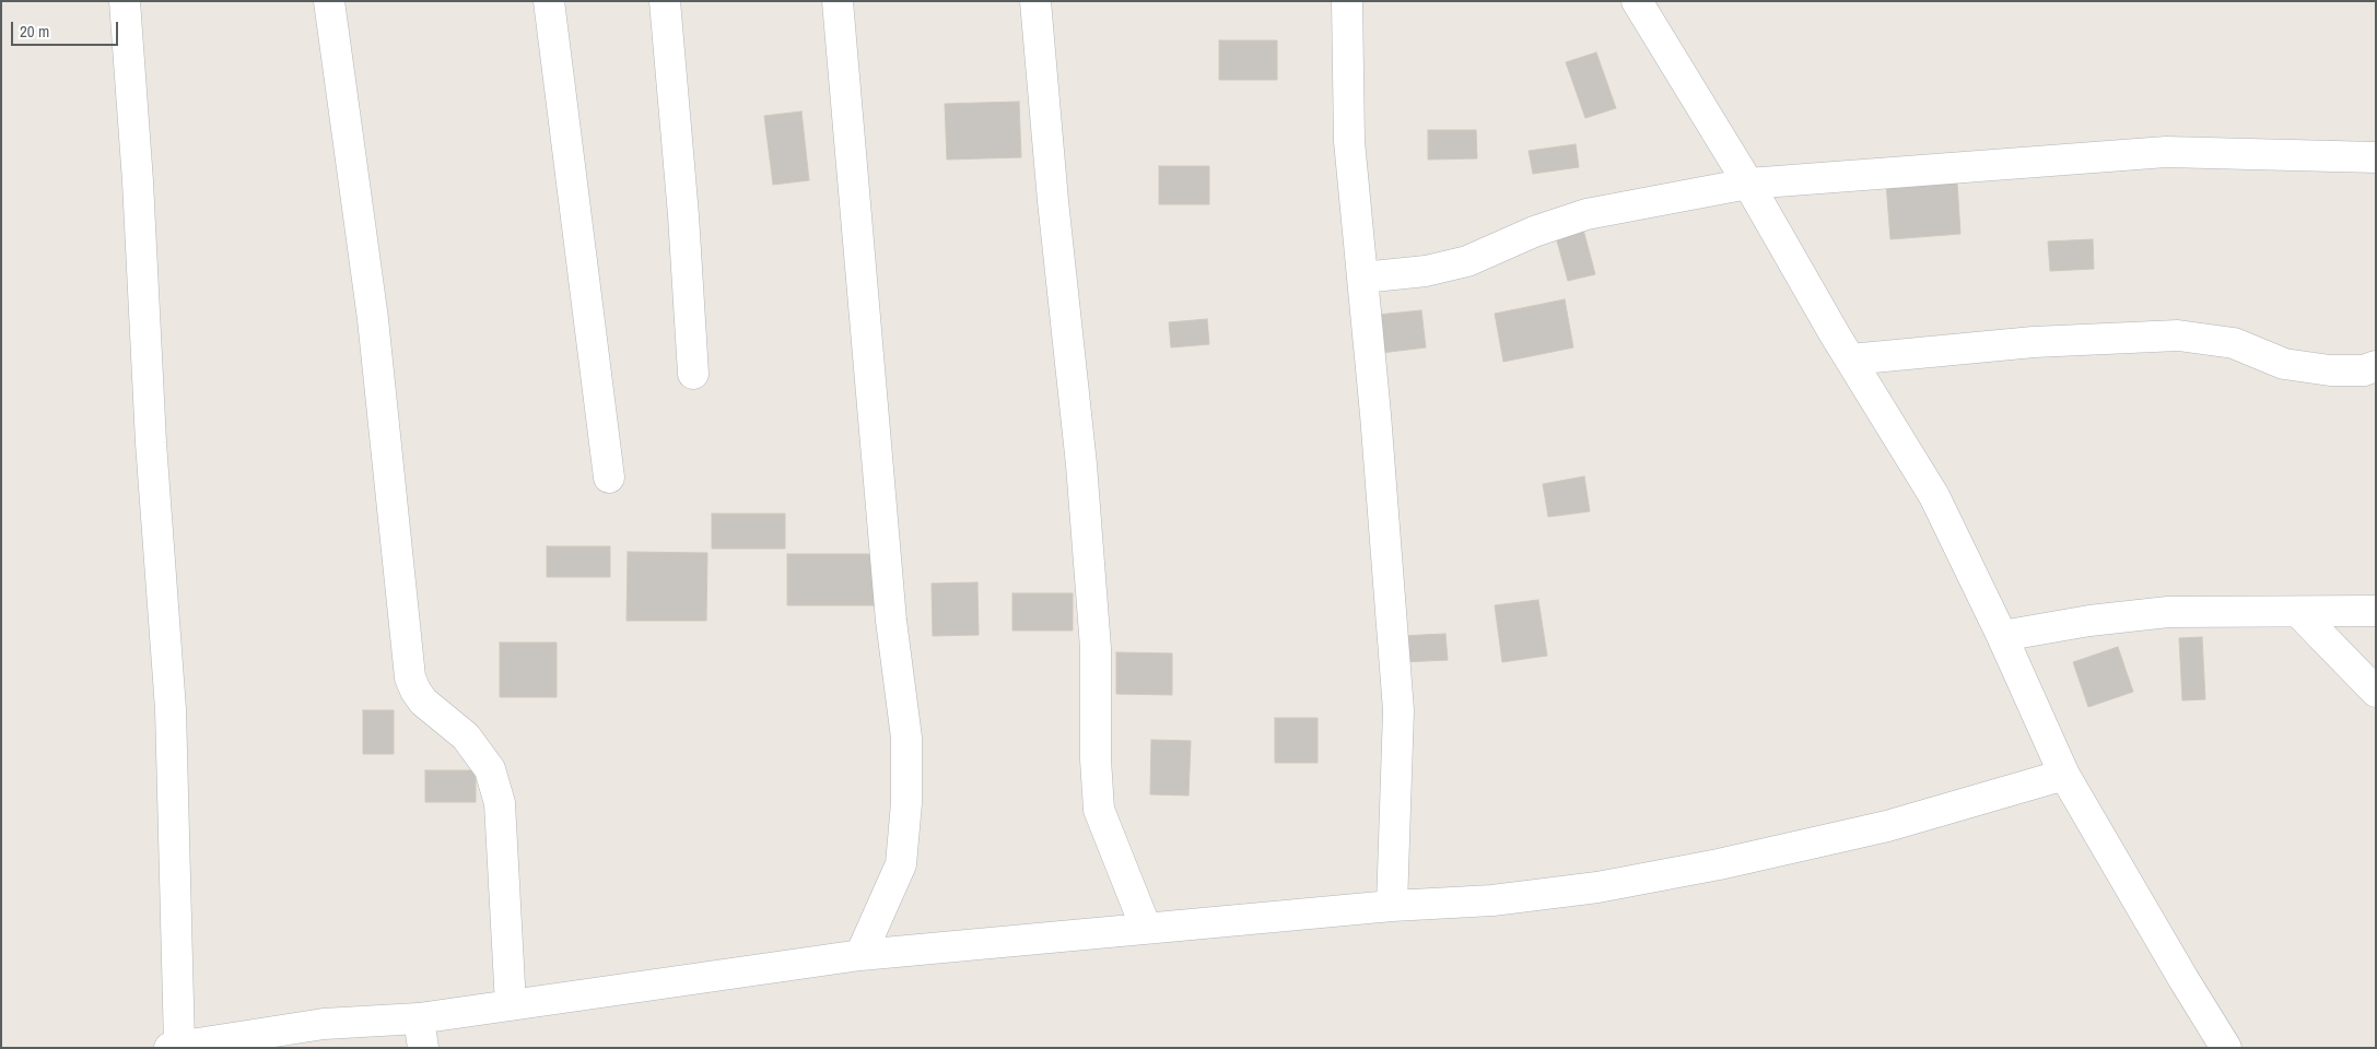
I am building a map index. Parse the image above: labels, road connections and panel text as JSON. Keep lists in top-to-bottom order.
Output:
{
  "scale_bar": "20 m"
}
